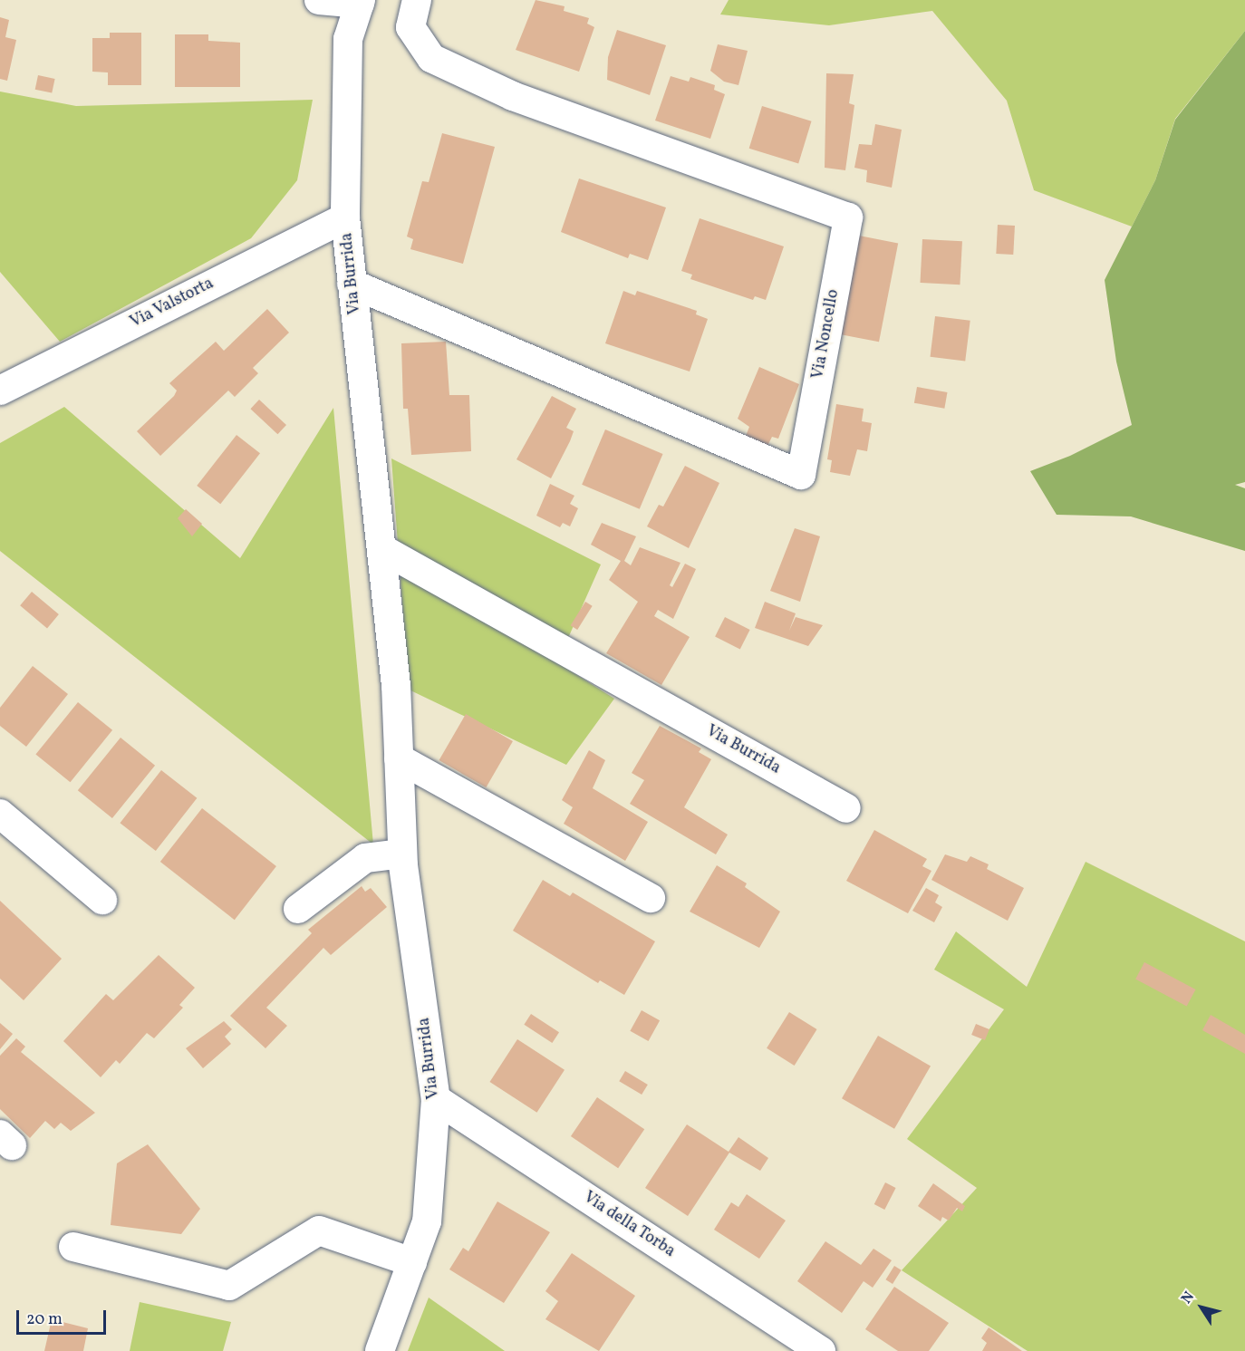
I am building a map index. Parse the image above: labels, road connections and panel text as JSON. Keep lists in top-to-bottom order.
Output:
{
  "streets": {
    "street": [
      "Via Burrida",
      "Via Valstorta",
      "Via Noncello",
      "Via della Torba"
    ]
  },
  "crossings": [
    ["Via Burrida", "Via Valstorta"],
    ["Via Burrida", "Via Noncello"],
    ["Via Burrida", "Via della Torba"]
  ],
  "scale_bar": "20 m",
  "north": "top left"
}
